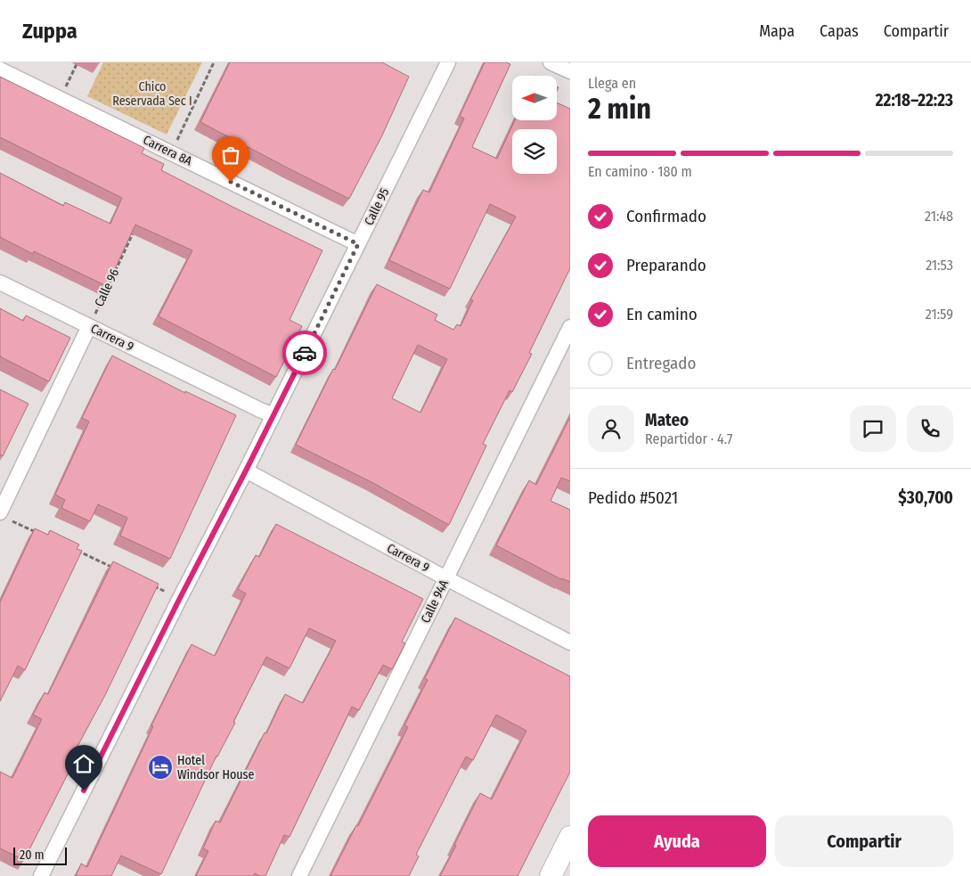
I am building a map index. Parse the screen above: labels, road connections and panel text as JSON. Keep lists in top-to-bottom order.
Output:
{
  "streets": {
    "street": [
      "Carrera 8A",
      "Calle 95",
      "Carrera 9",
      "Calle 94A"
    ],
    "path": ["Calle 96"]
  },
  "crossings": [
    ["Carrera 8A", "Calle 95"],
    ["Calle 95", "Carrera 9"],
    ["Calle 96", "Carrera 9"],
    ["Carrera 9", "Calle 94A"]
  ],
  "parks": ["Chico Reservada Sec I"],
  "places": {
    "hotel": ["Hotel Windsor House"]
  },
  "scale_bar": "20 m",
  "north": "left",
  "page": {
    "header": "Zuppa",
    "nav": ["Mapa", "Capas", "Compartir"],
    "heading": ["2 min", "Llega en", "22:18–22:23"],
    "panel": [
      "Mateo",
      "Repartidor · 4.7",
      "Pedido #5021",
      "$30,700"
    ],
    "bar": "En camino · 180 m",
    "list": [
      ["Confirmado", "21:48"],
      ["Preparando", "21:53"],
      ["En camino", "21:59"],
      "Entregado"
    ],
    "buttons": ["Ayuda", "Compartir"],
    "scale": "20 m"
  }
}
